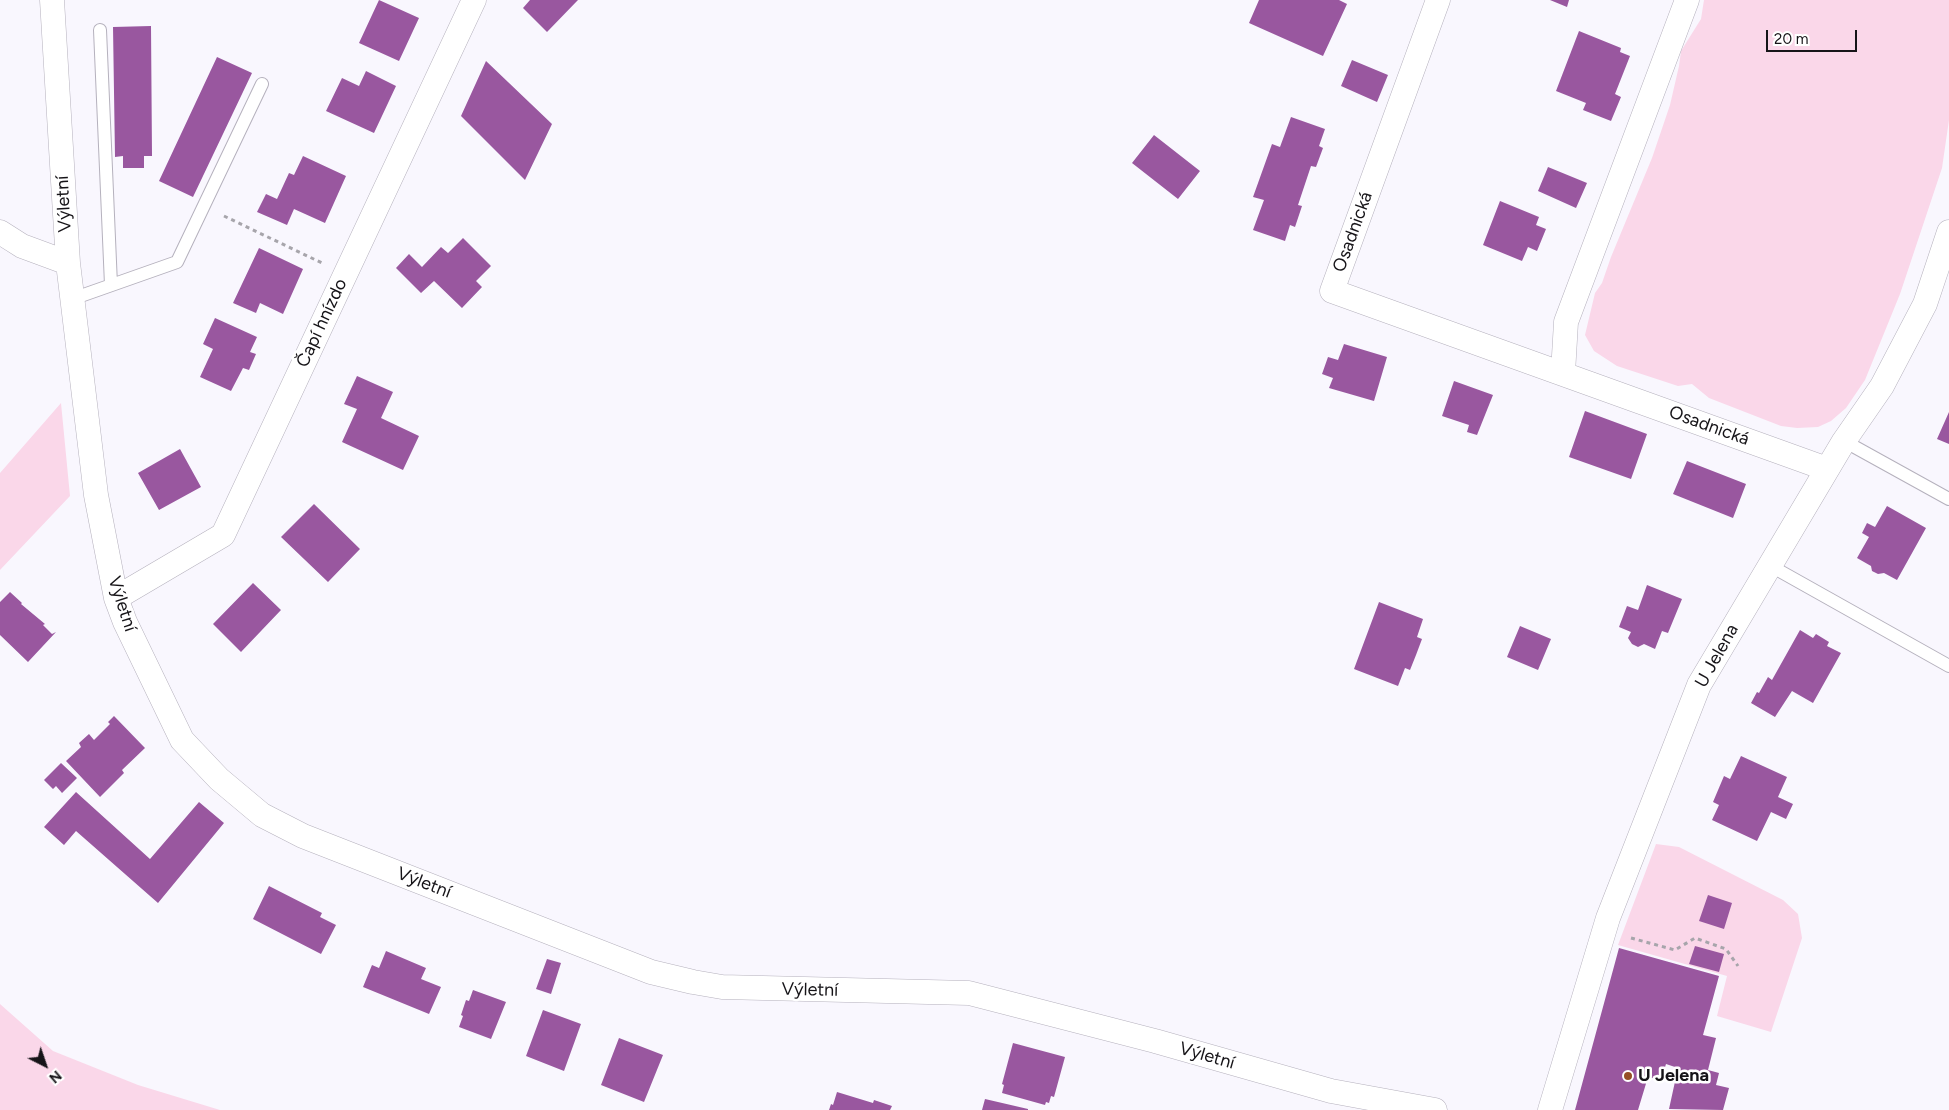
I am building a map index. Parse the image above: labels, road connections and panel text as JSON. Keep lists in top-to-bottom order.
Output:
{
  "streets": {
    "street": [
      "Výletní",
      "Osadnická",
      "Čapí hnízdo",
      "U Jelena"
    ]
  },
  "crossings": [
    ["Výletní", "Čapí hnízdo"],
    ["Osadnická", "U Jelena"]
  ],
  "places": ["U Jelena"],
  "scale_bar": "20 m",
  "north": "bottom right"
}
